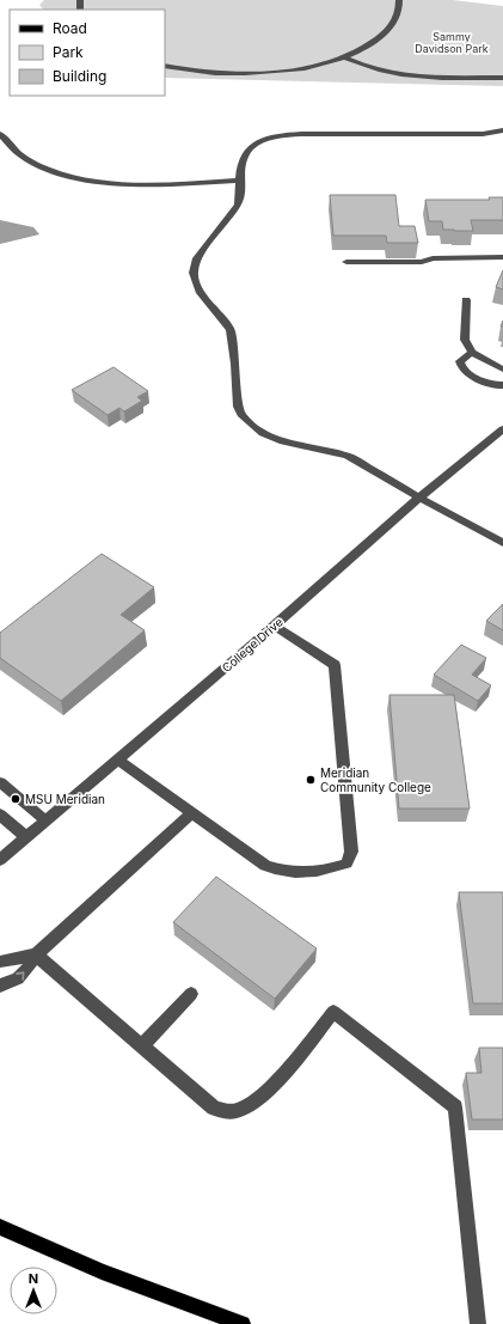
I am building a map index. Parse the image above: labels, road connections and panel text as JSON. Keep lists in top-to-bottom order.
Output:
{
  "streets": {
    "street": ["College Drive"]
  },
  "parks": ["Sammy Davidson Park"],
  "places": ["Meridian Community College", "MSU Meridian"],
  "legend": ["Road", "Park", "Building"],
  "north": "top"
}
